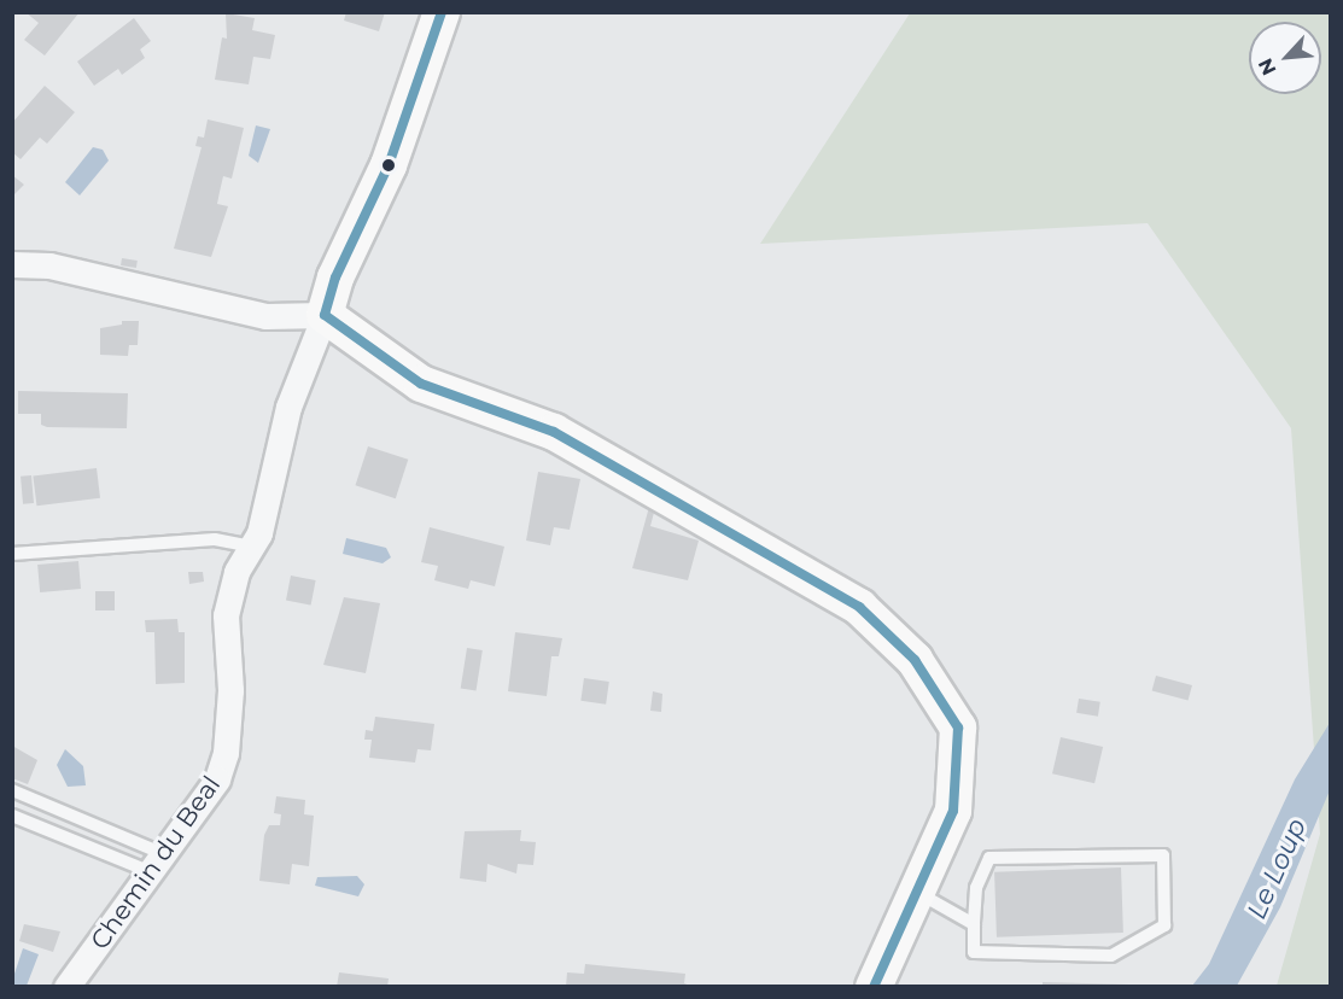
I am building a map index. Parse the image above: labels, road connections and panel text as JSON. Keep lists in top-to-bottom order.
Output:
{
  "streets": {
    "street": ["Chemin du Beal"]
  },
  "water": ["Le Loup"],
  "north": "bottom left"
}
